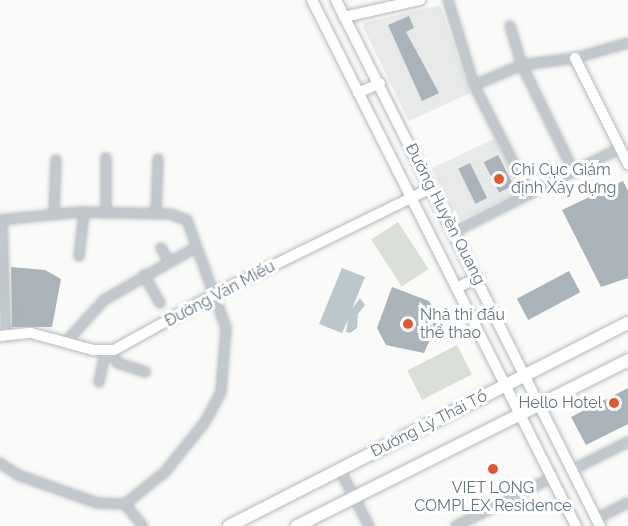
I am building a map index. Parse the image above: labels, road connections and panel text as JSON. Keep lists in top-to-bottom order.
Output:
{
  "streets": {
    "main road": ["Đường Lý Thái Tổ"],
    "street": ["Đường Huyền Quang", "Đường Văn Miếu"]
  },
  "crossings": [
    ["Đường Huyền Quang", "Đường Văn Miếu"],
    ["Đường Huyền Quang", "Đường Lý Thái Tổ"]
  ],
  "places": [
    "Chi Cục Giám định Xây dựng",
    "Nhà thi đấu thể thao",
    "Hello Hotel",
    "VIET LONG COMPLEX Residence"
  ]
}
